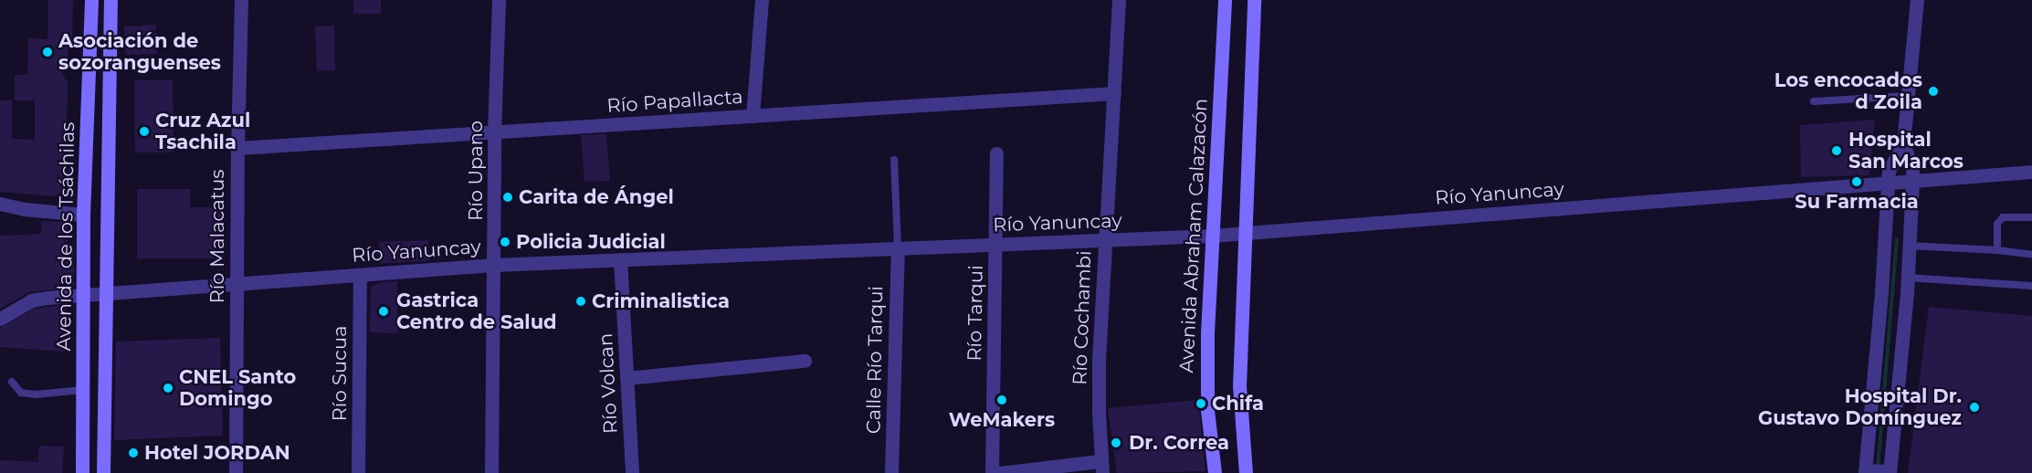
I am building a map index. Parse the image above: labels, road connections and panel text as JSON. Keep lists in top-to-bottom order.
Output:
{
  "streets": {
    "main road": ["Avenida Abraham Calazacón", "Avenida de los Tsáchilas"],
    "street": [
      "Río Papallacta",
      "Río Upano",
      "Río Yanuncay",
      "Río Malacatus",
      "Río Tarqui",
      "Río Cochambi",
      "Calle Río Tarqui",
      "Río Sucua",
      "Río Volcan"
    ]
  },
  "crossings": [
    ["Río Papallacta", "Río Upano"],
    ["Río Papallacta", "Río Malacatus"],
    ["Río Papallacta", "Río Cochambi"],
    ["Río Upano", "Río Yanuncay"],
    ["Río Yanuncay", "Avenida Abraham Calazacón"],
    ["Río Yanuncay", "Avenida de los Tsáchilas"],
    ["Río Yanuncay", "Río Malacatus"],
    ["Río Yanuncay", "Río Tarqui"],
    ["Río Yanuncay", "Río Cochambi"],
    ["Río Yanuncay", "Calle Río Tarqui"],
    ["Río Yanuncay", "Río Sucua"],
    ["Río Yanuncay", "Río Volcan"]
  ],
  "places": [
    "Asociación de sozoranguenses",
    "Los encocados d Zoila",
    "Cruz Azul Tsachila",
    "Hospital San Marcos",
    "Su Farmacia",
    "Carita de Ángel",
    "Policia Judicial",
    "Criminalistica",
    "Gastrica Centro de Salud",
    "CNEL Santo Domingo",
    "WeMakers",
    "Chifa",
    "Hospital Dr. Gustavo Domínguez",
    "Dr. Correa",
    "Hotel JORDAN"
  ]
}
